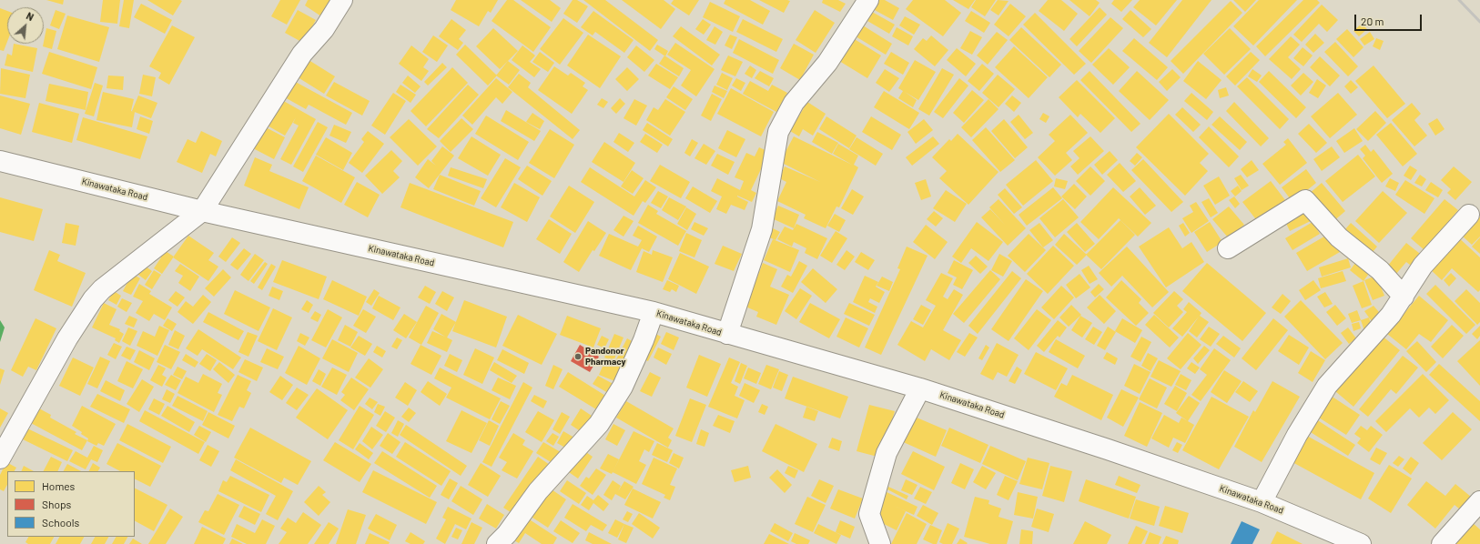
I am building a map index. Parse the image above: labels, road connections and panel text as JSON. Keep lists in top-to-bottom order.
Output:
{
  "streets": {
    "street": ["Kinawataka Road"]
  },
  "places": ["Pandonor Pharmacy"],
  "legend": ["Homes", "Shops", "Schools"],
  "scale_bar": "20 m",
  "north": "top right"
}
